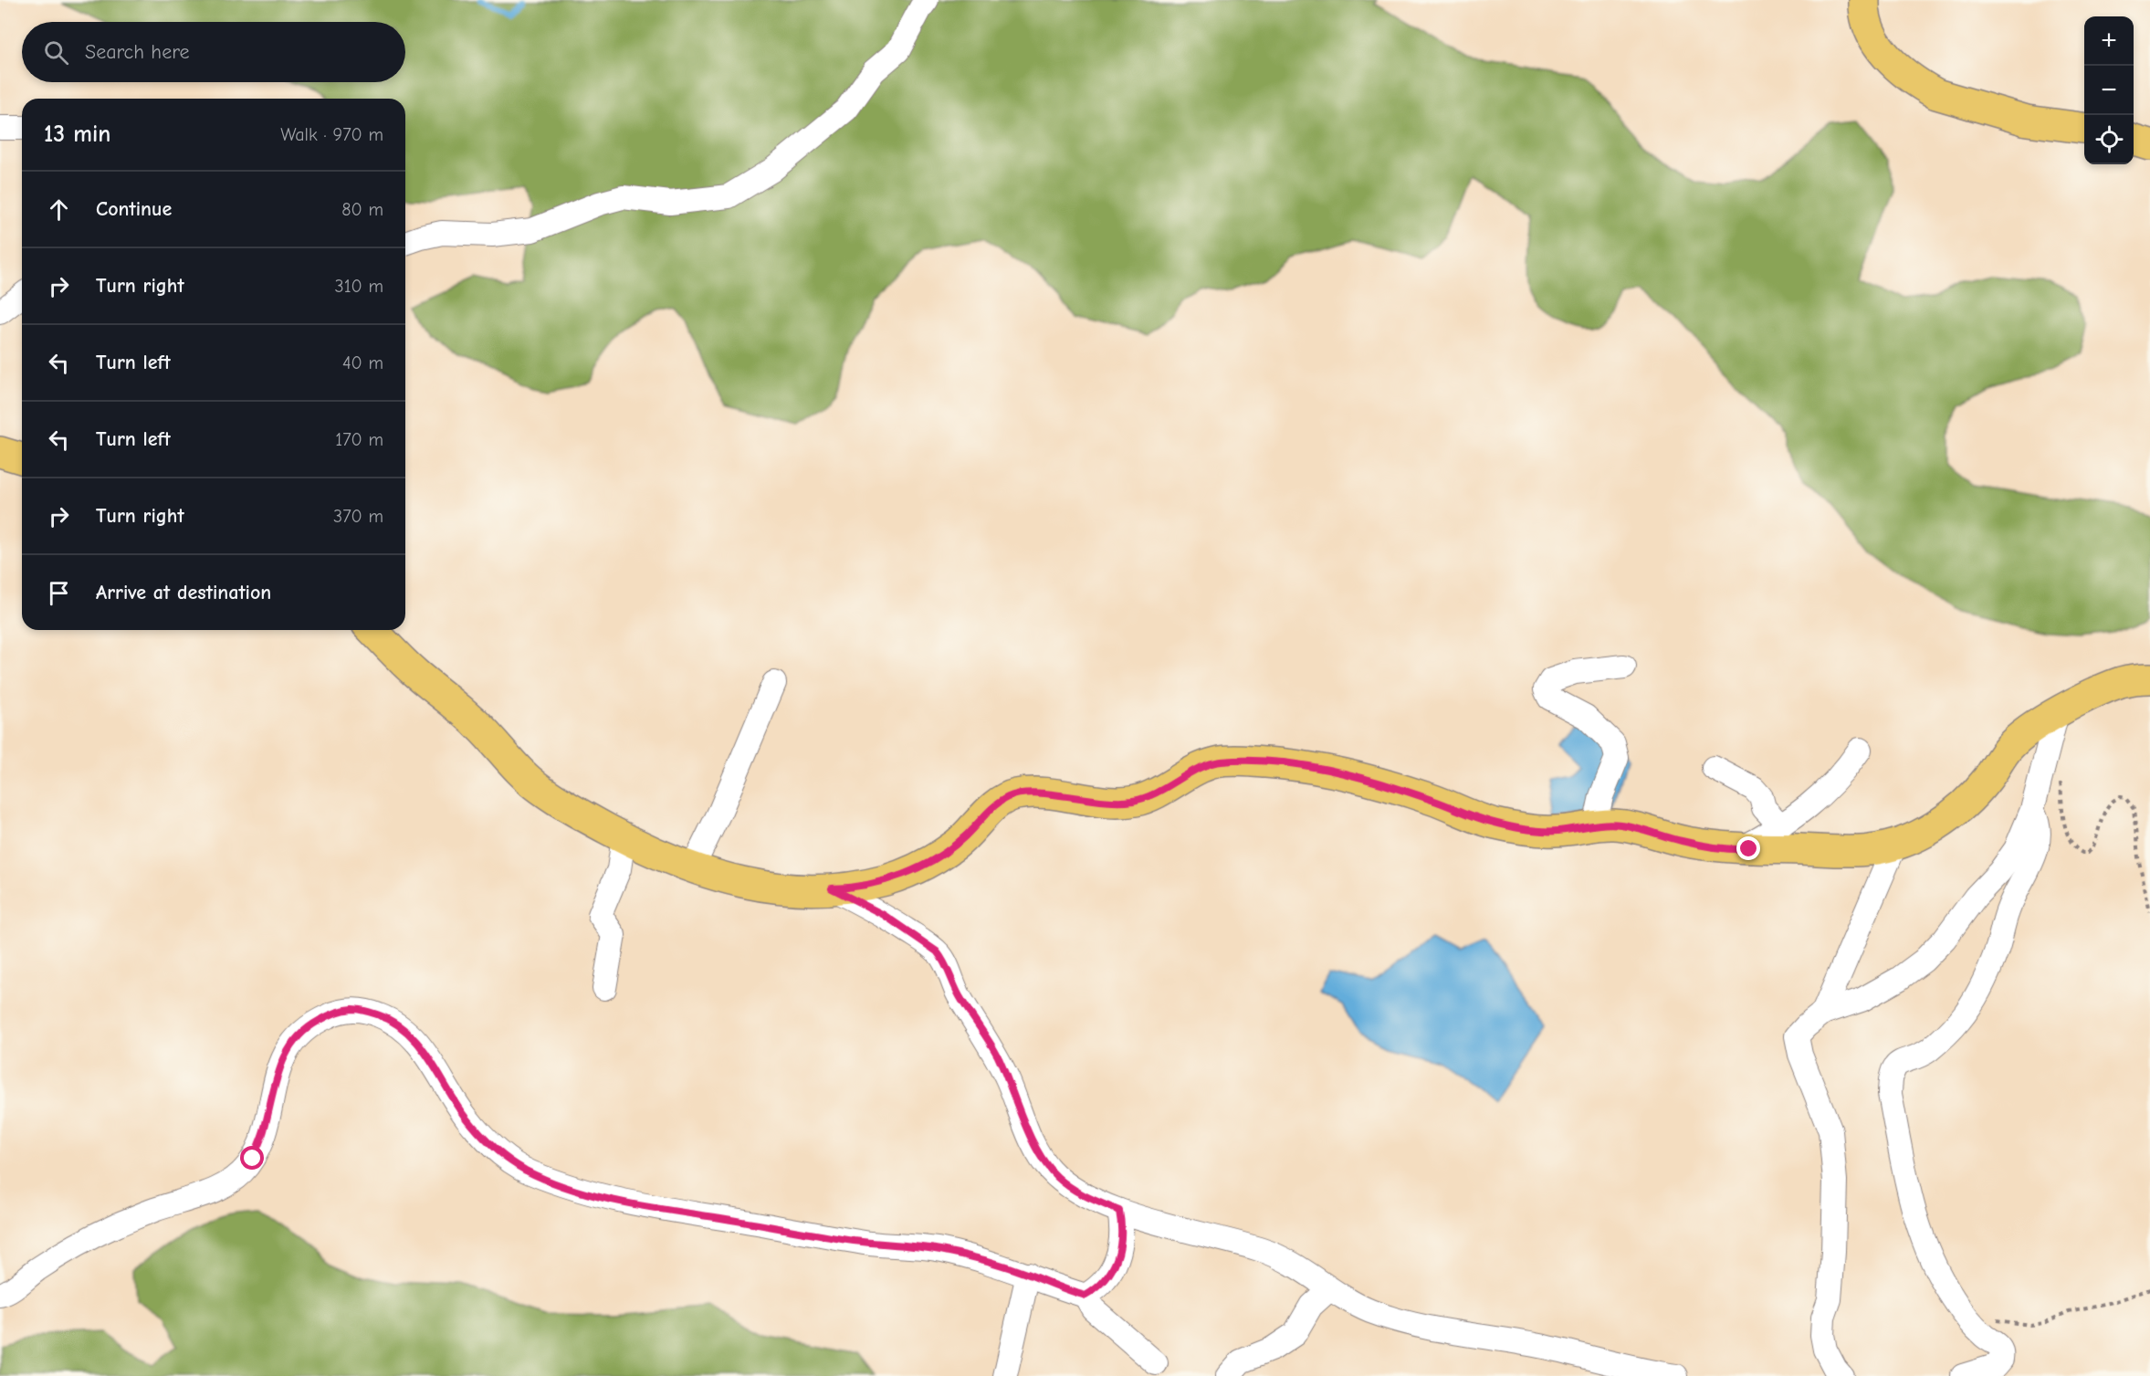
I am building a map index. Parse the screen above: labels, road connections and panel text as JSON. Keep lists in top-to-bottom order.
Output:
{
  "page": {
    "map_buttons": ["+", "−"],
    "search": "Search here",
    "heading": ["13 min", "Walk · 970 m"],
    "list": [
      ["Continue", "80 m"],
      ["Turn right", "310 m"],
      ["Turn left", "40 m"],
      ["Turn left", "170 m"],
      ["Turn right", "370 m"],
      "Arrive at destination"
    ]
  }
}
